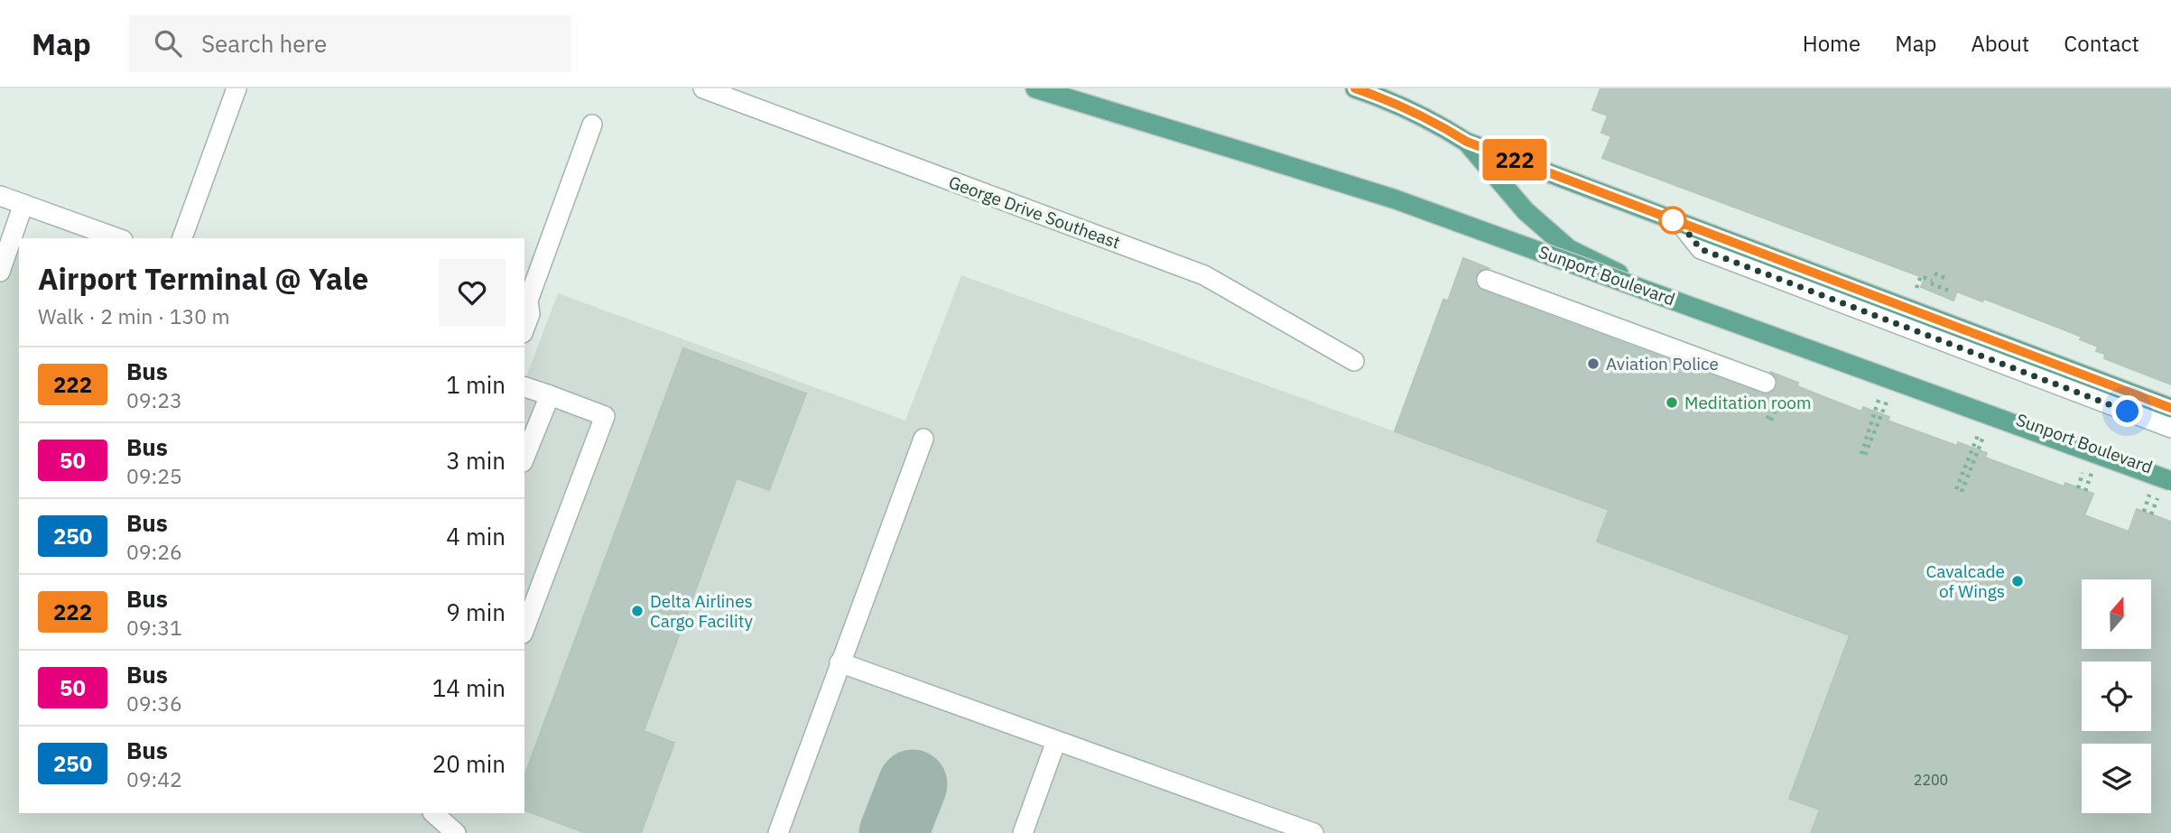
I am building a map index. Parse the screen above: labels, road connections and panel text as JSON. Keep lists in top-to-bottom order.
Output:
{
  "streets": {
    "main road": ["Sunport Boulevard"],
    "street": ["George Drive Southeast"]
  },
  "places": [
    "Aviation Police",
    "Meditation room",
    "Cavalcade of Wings",
    "Delta Airlines Cargo Facility"
  ],
  "lines": ["bus line 222"],
  "house_numbers": ["2200"],
  "north": "top",
  "page": {
    "header": "Map",
    "search": "Search here",
    "nav": [
      "Home",
      "Map",
      "About",
      "Contact"
    ],
    "on_map": "222",
    "heading": ["Airport Terminal @ Yale", "Walk · 2 min · 130 m"],
    "list": [
      {
        "mark": "222",
        "name": "Bus",
        "note": "09:23",
        "value": "1 min"
      },
      {
        "mark": "50",
        "name": "Bus",
        "note": "09:25",
        "value": "3 min"
      },
      {
        "mark": "250",
        "name": "Bus",
        "note": "09:26",
        "value": "4 min"
      },
      {
        "mark": "222",
        "name": "Bus",
        "note": "09:31",
        "value": "9 min"
      },
      {
        "mark": "50",
        "name": "Bus",
        "note": "09:36",
        "value": "14 min"
      },
      {
        "mark": "250",
        "name": "Bus",
        "note": "09:42",
        "value": "20 min"
      }
    ]
  }
}
